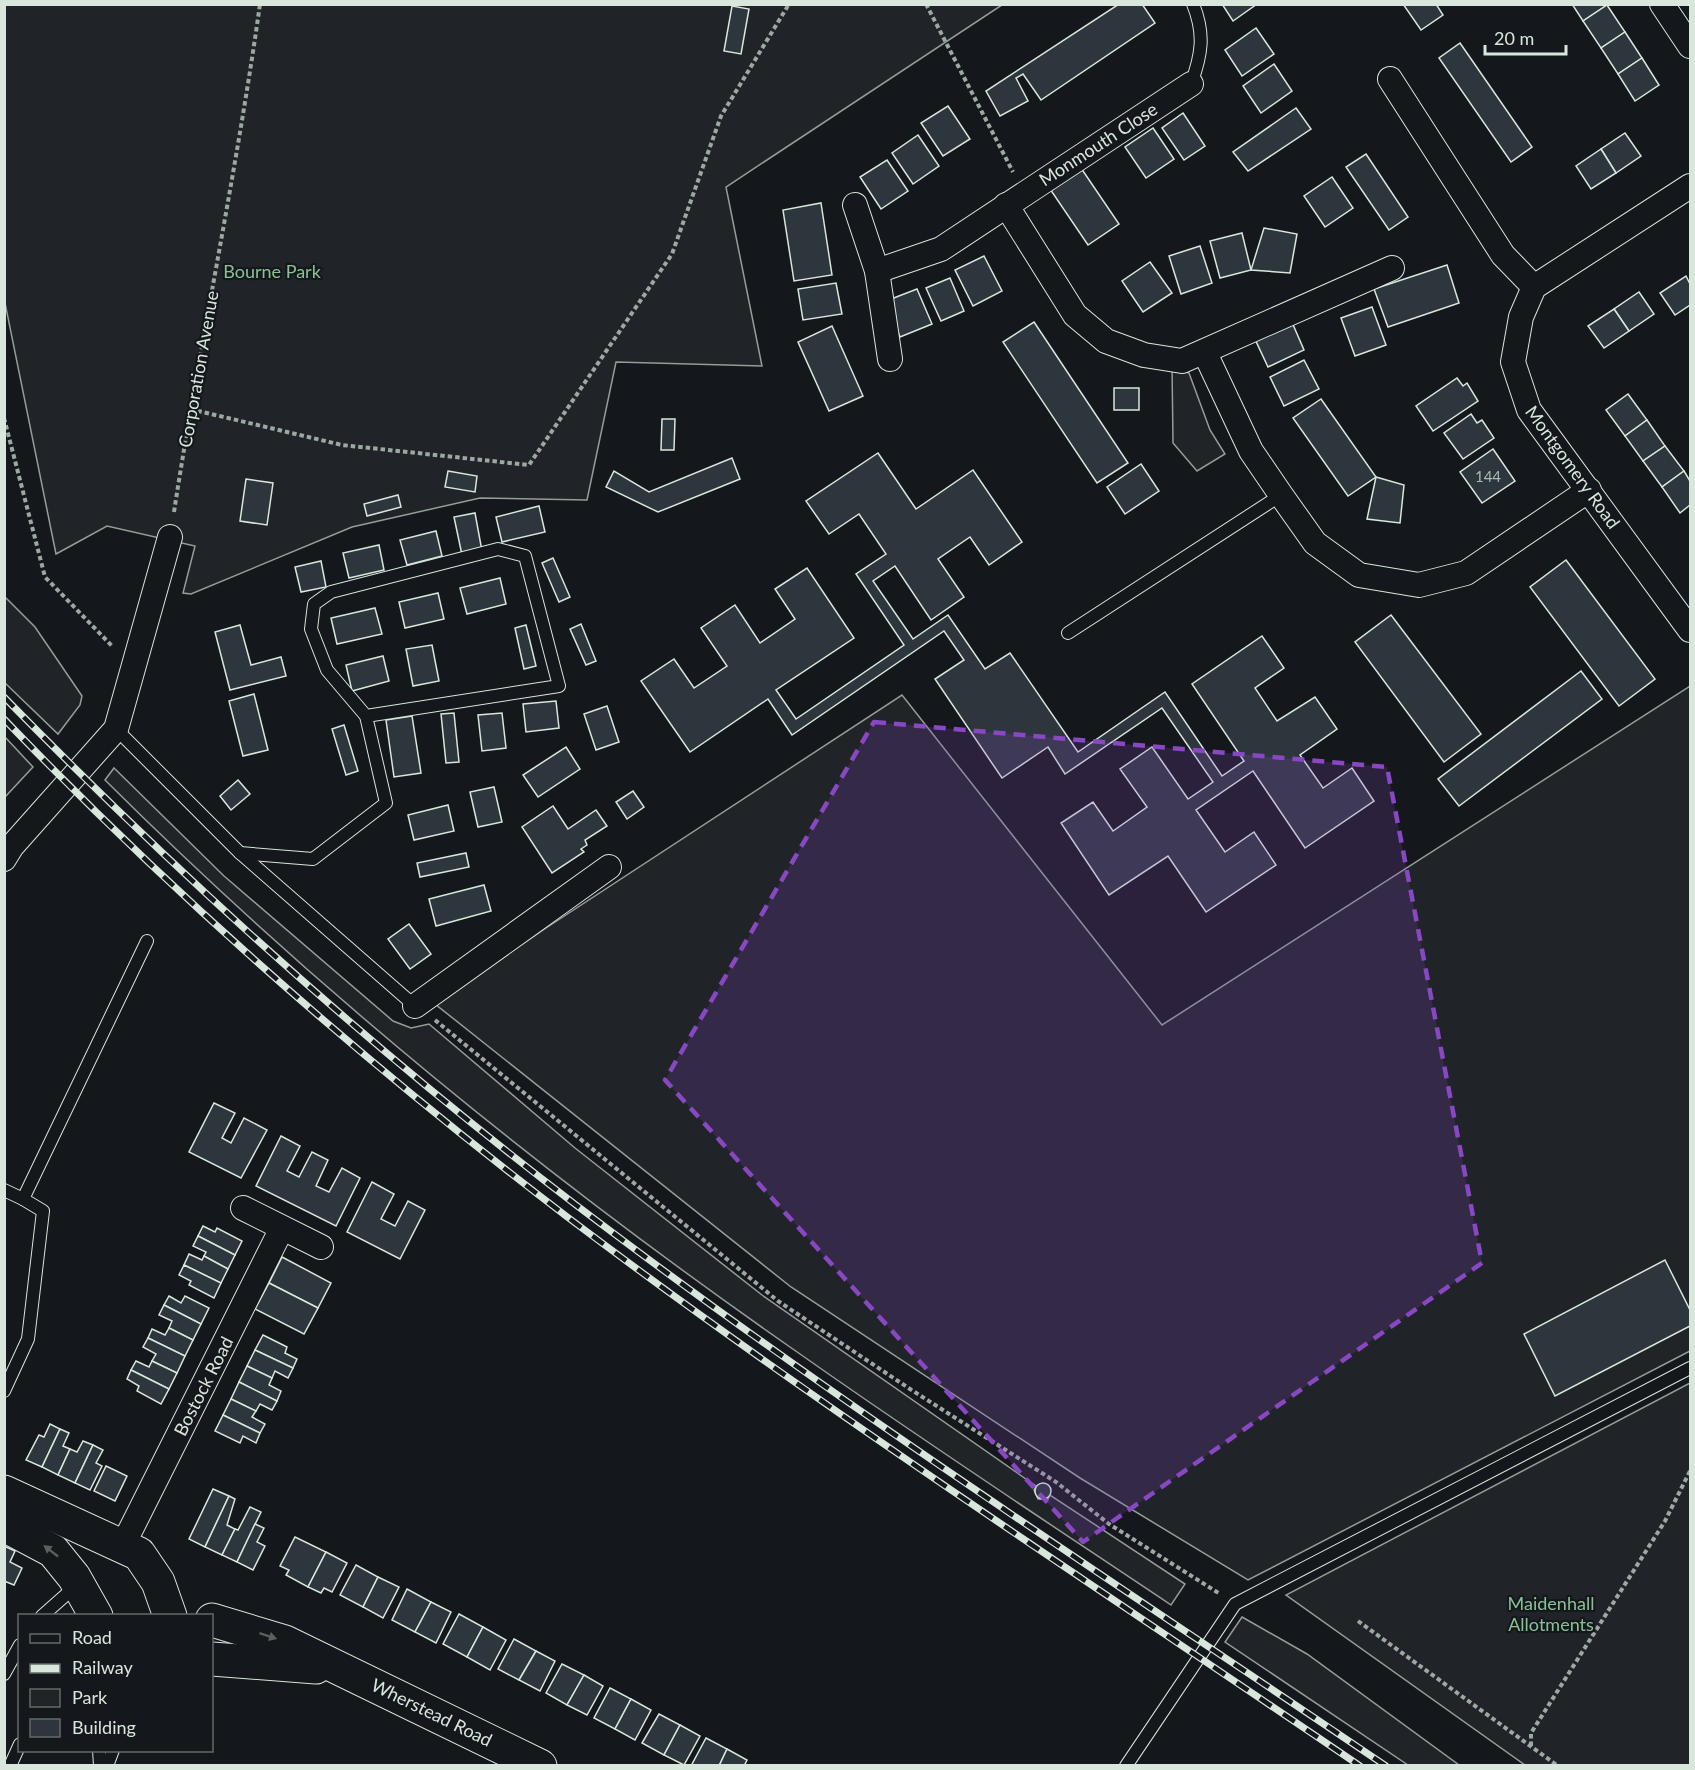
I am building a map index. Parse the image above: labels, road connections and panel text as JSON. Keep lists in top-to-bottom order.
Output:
{
  "streets": {
    "main road": ["Wherstead Road"],
    "street": ["Monmouth Close", "Montgomery Road", "Bostock Road"],
    "path": ["Corporation Avenue"]
  },
  "parks": ["Bourne Park", "Maidenhall Allotments"],
  "house_numbers": ["144"],
  "legend": [
    "Road",
    "Railway",
    "Park",
    "Building"
  ],
  "scale_bar": "20 m"
}
